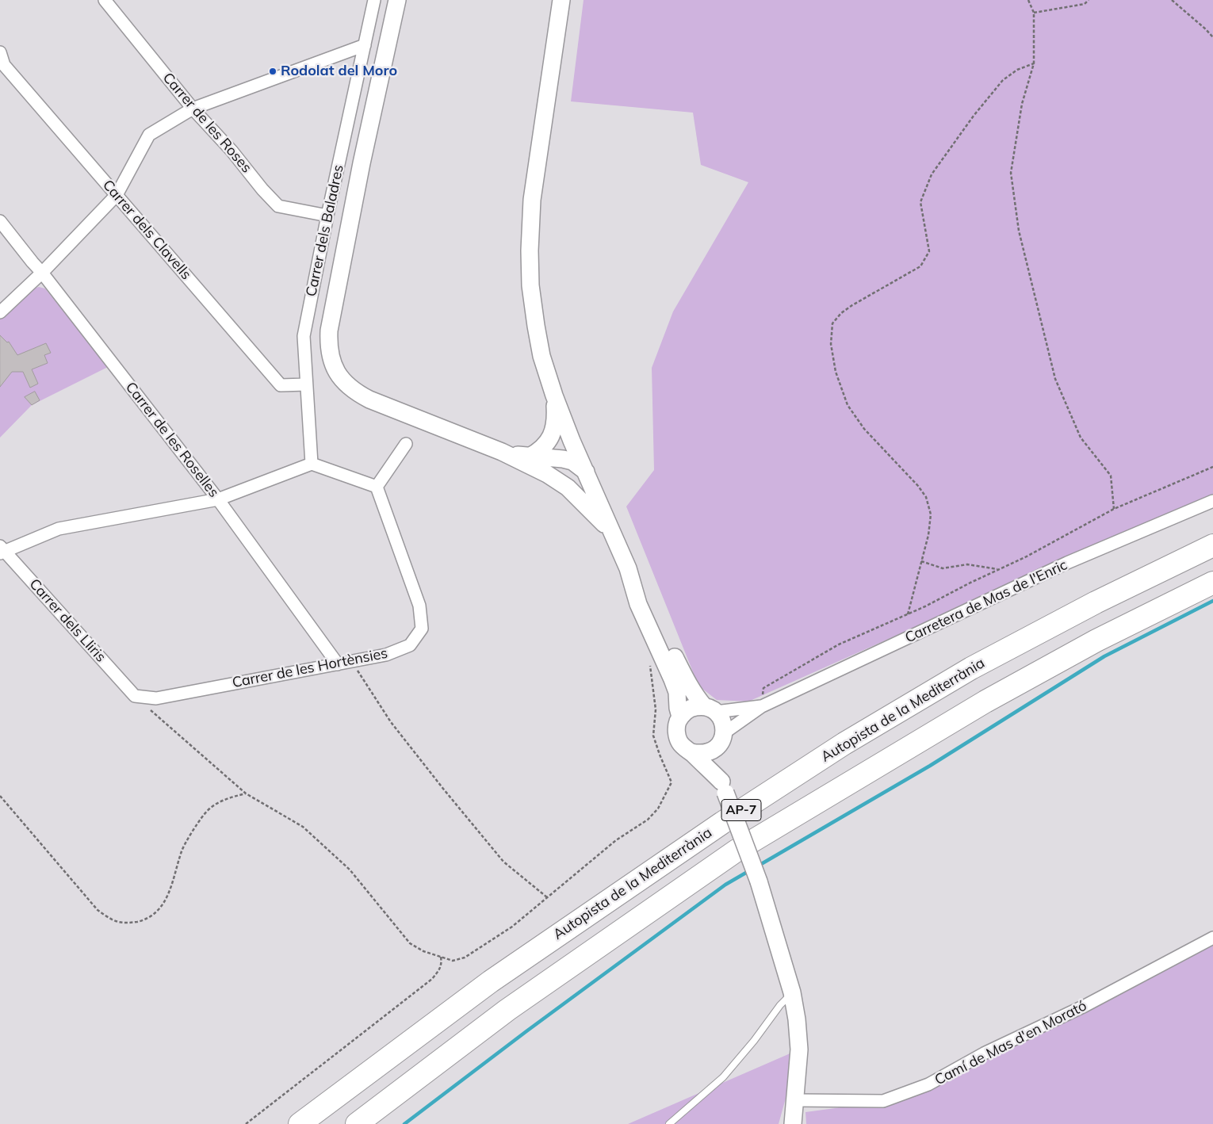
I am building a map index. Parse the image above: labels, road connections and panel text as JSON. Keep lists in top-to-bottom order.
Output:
{
  "streets": {
    "highway": ["Autopista de la Mediterrània", "AP-7"],
    "street": [
      "Carrer de les Roses",
      "Carrer dels Clavells",
      "Carrer dels Baladres",
      "Carrer de les Roselles",
      "Carretera de Mas de l'Enric",
      "Carrer dels Lliris",
      "Carrer de les Hortènsies",
      "Camí de Mas d'en Morató"
    ]
  },
  "crossings": [
    ["Carrer de les Roses", "Carrer dels Baladres"],
    ["Carrer dels Clavells", "Carrer dels Baladres"],
    ["Carrer de les Roselles", "Carrer de les Hortènsies"],
    ["Carrer dels Lliris", "Carrer de les Hortènsies"]
  ],
  "places": ["Rodolat del Moro"]
}
